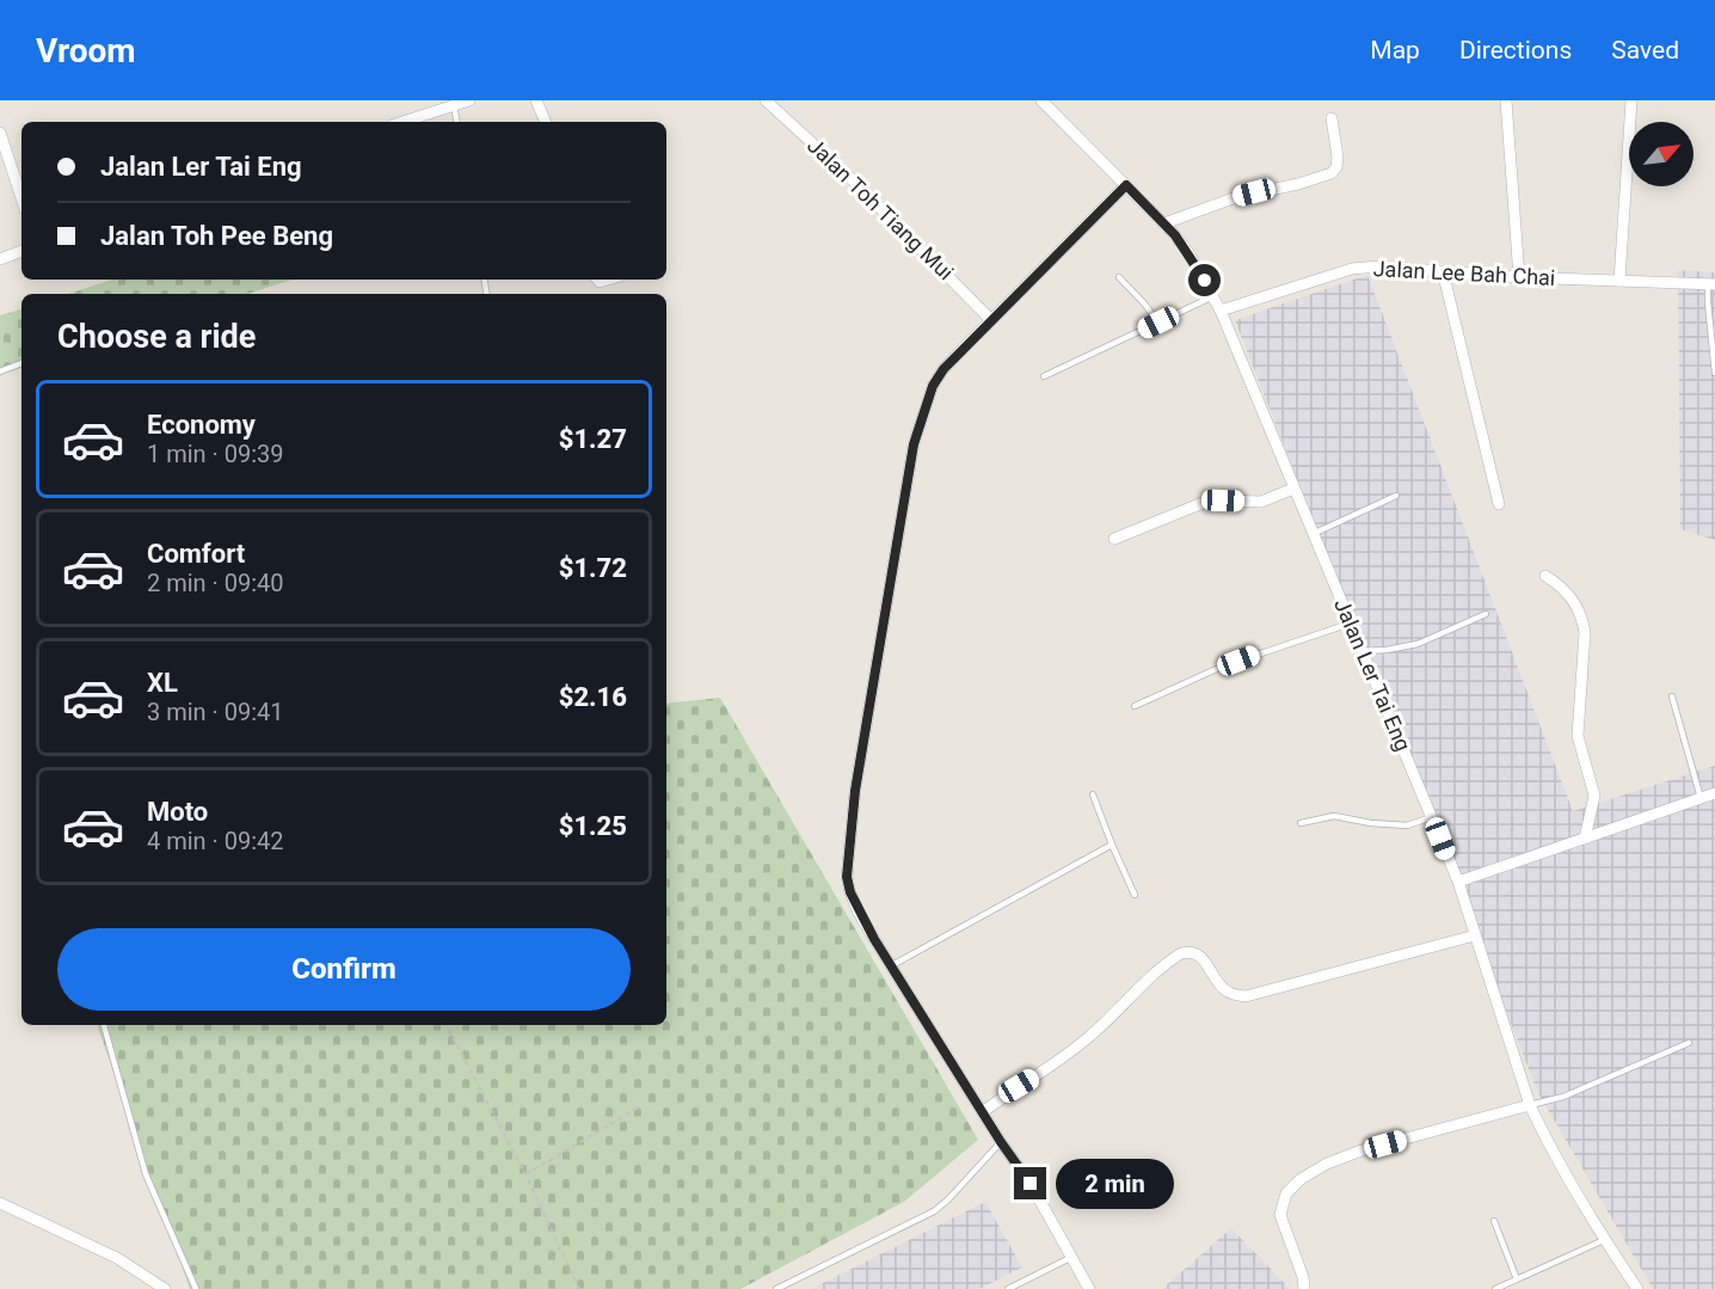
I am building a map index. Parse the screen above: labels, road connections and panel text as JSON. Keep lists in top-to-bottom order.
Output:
{
  "streets": {
    "street": ["Jalan Toh Tiang Mui", "Jalan Lee Bah Chai", "Jalan Ler Tai Eng"]
  },
  "crossings": [
    ["Jalan Lee Bah Chai", "Jalan Ler Tai Eng"]
  ],
  "north": "top right",
  "page": {
    "header": "Vroom",
    "nav": ["Map", "Directions", "Saved"],
    "banner": ["Jalan Ler Tai Eng", "Jalan Toh Pee Beng"],
    "heading": "Choose a ride",
    "list": [
      {
        "name": "Economy",
        "note": "1 min · 09:39",
        "value": "$1.27"
      },
      {
        "name": "Comfort",
        "note": "2 min · 09:40",
        "value": "$1.72"
      },
      {
        "name": "XL",
        "note": "3 min · 09:41",
        "value": "$2.16"
      },
      {
        "name": "Moto",
        "note": "4 min · 09:42",
        "value": "$1.25"
      }
    ],
    "buttons": "Confirm",
    "bubble": "2 min"
  }
}
